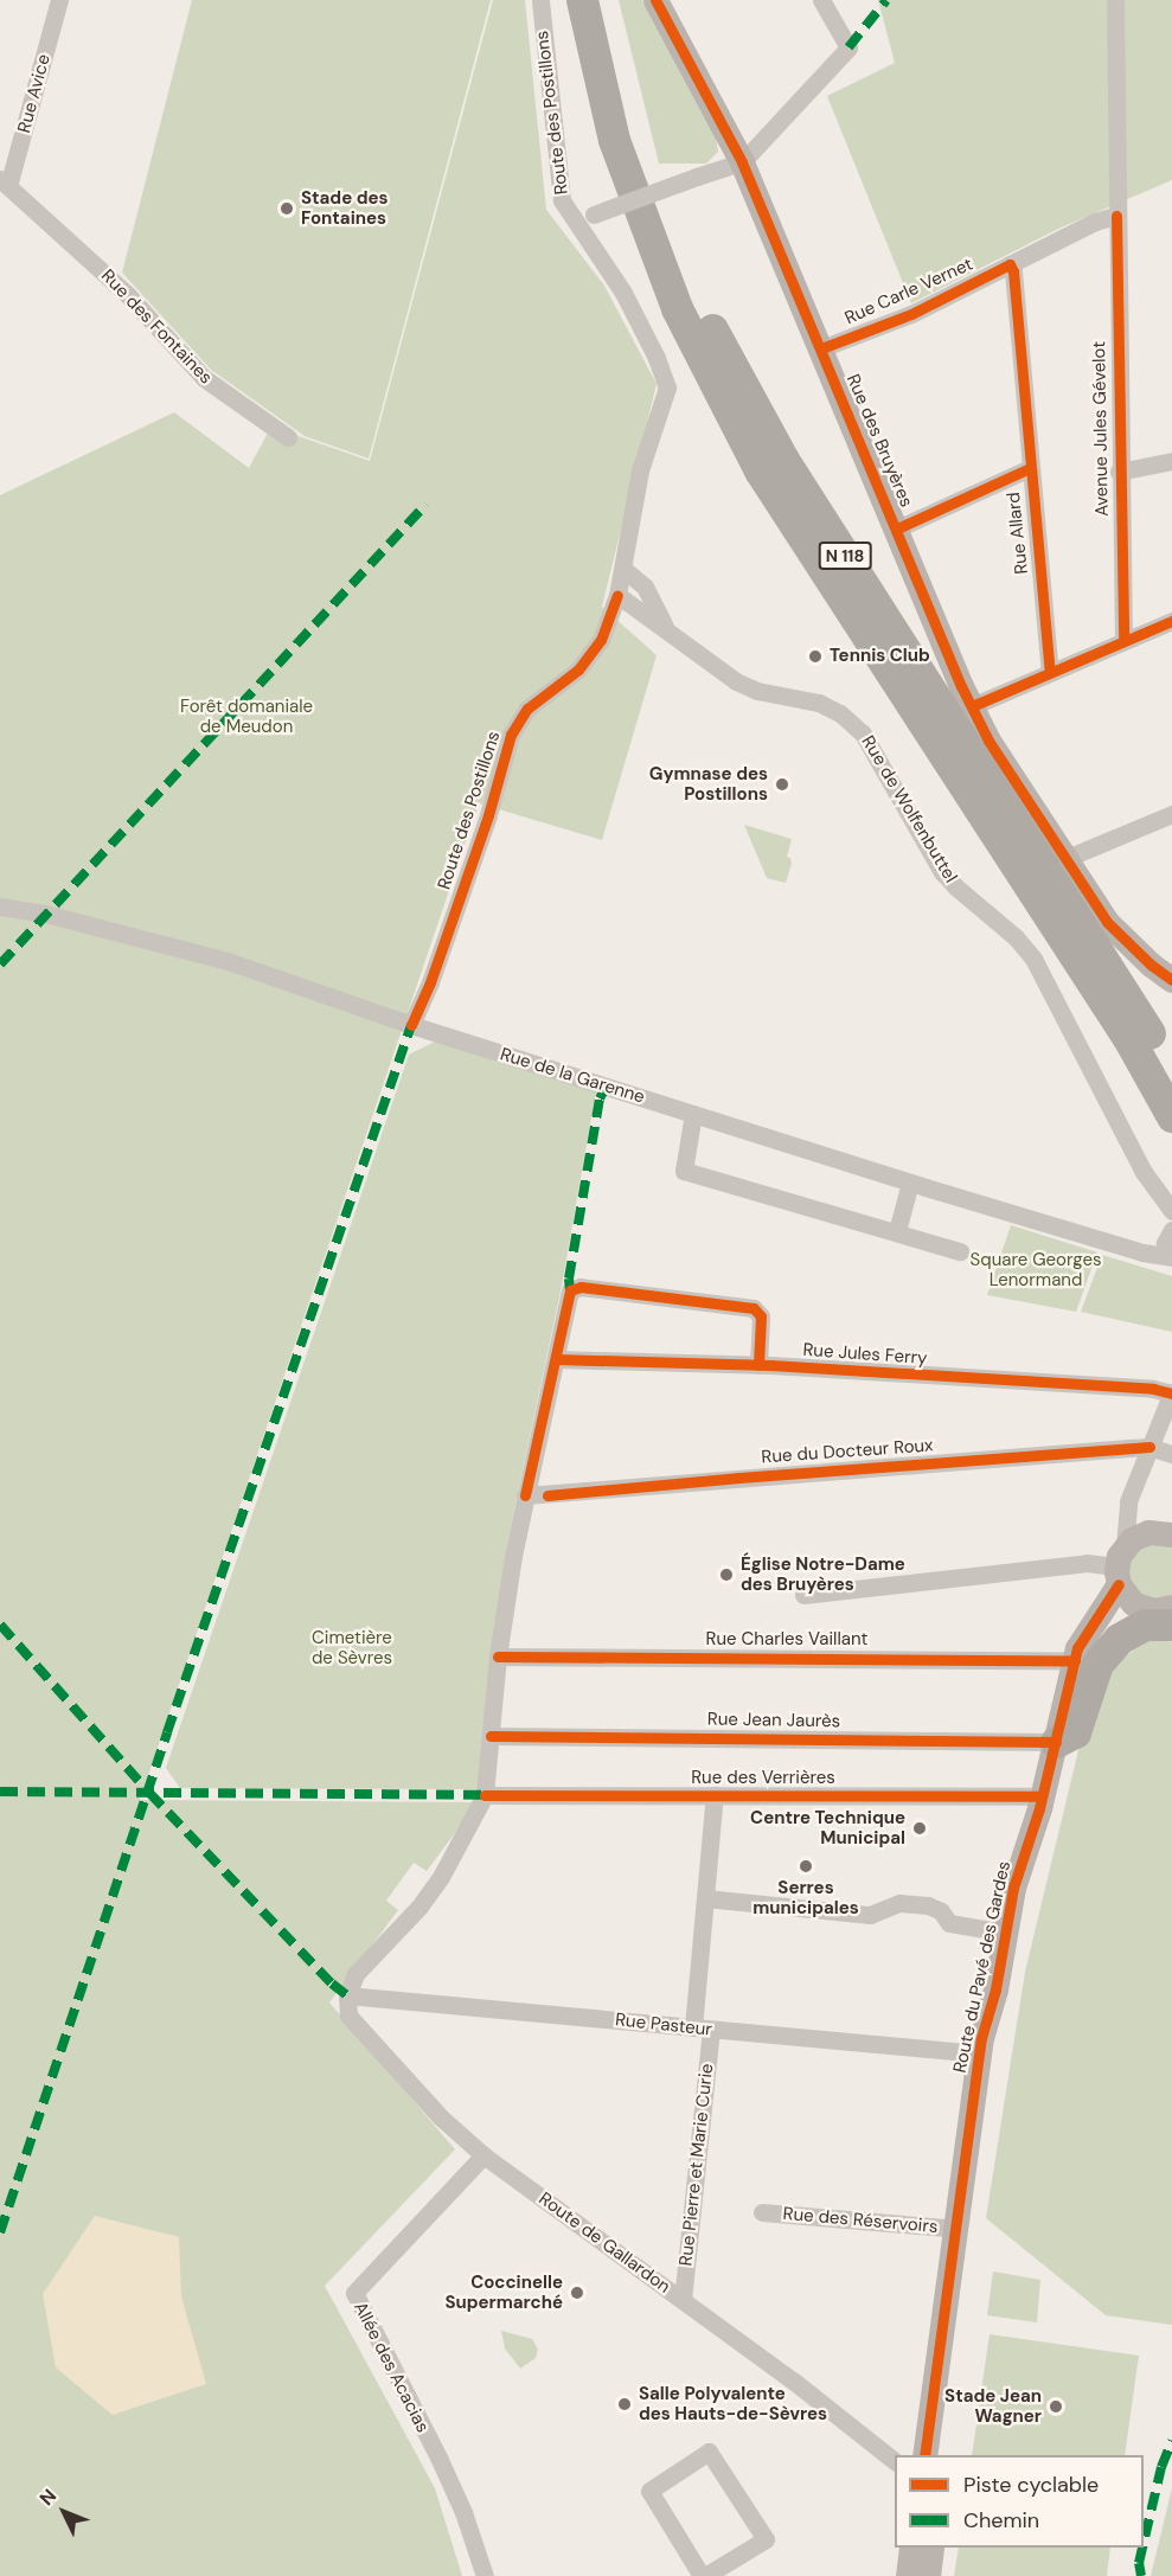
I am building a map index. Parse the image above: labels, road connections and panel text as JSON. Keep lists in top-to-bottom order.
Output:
{
  "streets": {
    "highway": ["N 118"],
    "main road": ["Rue des Bruyères", "Route du Pavé des Gardes"],
    "street": [
      "Rue Avice",
      "Route des Postillons",
      "Rue Carle Vernet",
      "Rue des Fontaines",
      "Avenue Jules Gévelot",
      "Rue Allard",
      "Rue de Wolfenbuttel",
      "Rue de la Garenne",
      "Rue Jules Ferry",
      "Rue du Docteur Roux",
      "Rue Charles Vaillant",
      "Rue Jean Jaurès",
      "Rue des Verrières",
      "Rue Pasteur",
      "Rue Pierre et Marie Curie",
      "Rue des Réservoirs",
      "Route de Gallardon",
      "Allée des Acacias"
    ]
  },
  "crossings": [
    ["Rue Avice", "Rue des Fontaines"],
    ["Route des Postillons", "Rue de Wolfenbuttel"],
    ["Route des Postillons", "Rue de la Garenne"],
    ["Rue Carle Vernet", "Avenue Jules Gévelot"],
    ["Rue Carle Vernet", "Rue des Bruyères"],
    ["Rue Carle Vernet", "Rue Allard"],
    ["Rue de Wolfenbuttel", "Rue de la Garenne"],
    ["Rue Charles Vaillant", "Route du Pavé des Gardes"],
    ["Rue Jean Jaurès", "Route du Pavé des Gardes"],
    ["Rue des Verrières", "Route du Pavé des Gardes"],
    ["Rue des Verrières", "Rue Pierre et Marie Curie"],
    ["Route du Pavé des Gardes", "Rue Pasteur"],
    ["Route du Pavé des Gardes", "Rue des Réservoirs"],
    ["Rue Pasteur", "Rue Pierre et Marie Curie"],
    ["Rue Pasteur", "Route de Gallardon"],
    ["Rue Pierre et Marie Curie", "Route de Gallardon"],
    ["Route de Gallardon", "Allée des Acacias"]
  ],
  "parks": ["Forêt domaniale de Meudon", "Square Georges Lenormand", "Cimetière de Sèvres"],
  "places": [
    "Stade des Fontaines",
    "Tennis Club",
    "Gymnase des Postillons",
    "Église Notre-Dame des Bruyères",
    "Centre Technique Municipal",
    "Serres municipales",
    "Coccinelle Supermarché",
    "Salle Polyvalente des Hauts-de-Sèvres",
    "Stade Jean Wagner"
  ],
  "legend": ["Piste cyclable", "Chemin"],
  "north": "top left"
}
